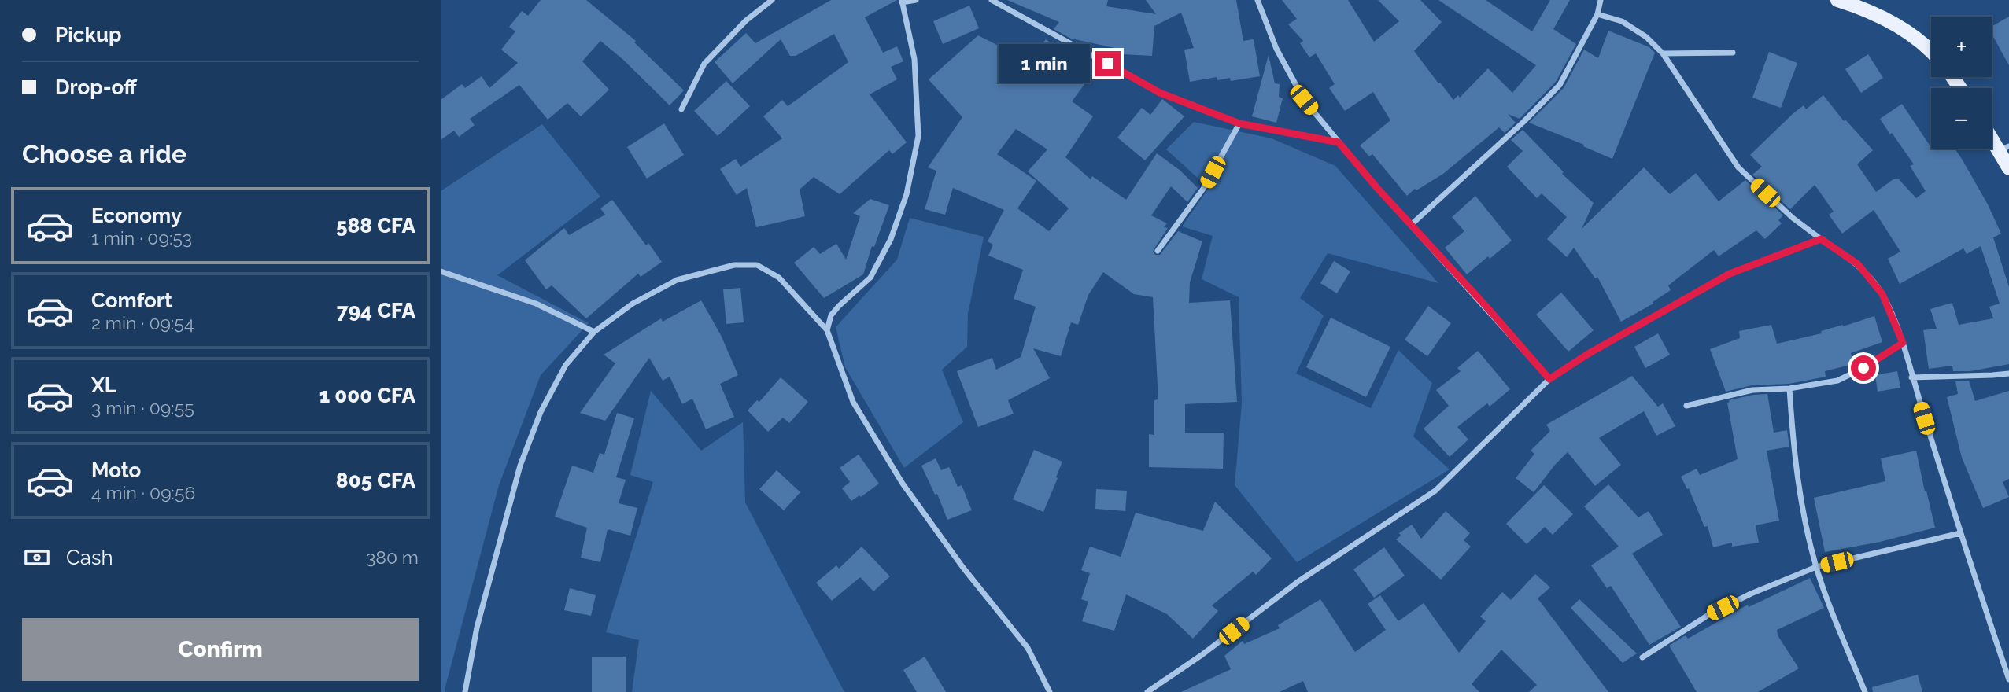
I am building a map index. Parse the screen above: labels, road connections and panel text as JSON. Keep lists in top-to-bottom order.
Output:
{
  "page": {
    "banner": ["Pickup", "Drop-off"],
    "map_buttons": ["+", "−"],
    "bubble": "1 min",
    "heading": "Choose a ride",
    "list": [
      {
        "name": "Economy",
        "note": "1 min · 09:53",
        "value": "588 CFA"
      },
      {
        "name": "Comfort",
        "note": "2 min · 09:54",
        "value": "794 CFA"
      },
      {
        "name": "XL",
        "note": "3 min · 09:55",
        "value": "1 000 CFA"
      },
      {
        "name": "Moto",
        "note": "4 min · 09:56",
        "value": "805 CFA"
      }
    ],
    "pay": ["Cash", "380 m"],
    "buttons": "Confirm"
  }
}
